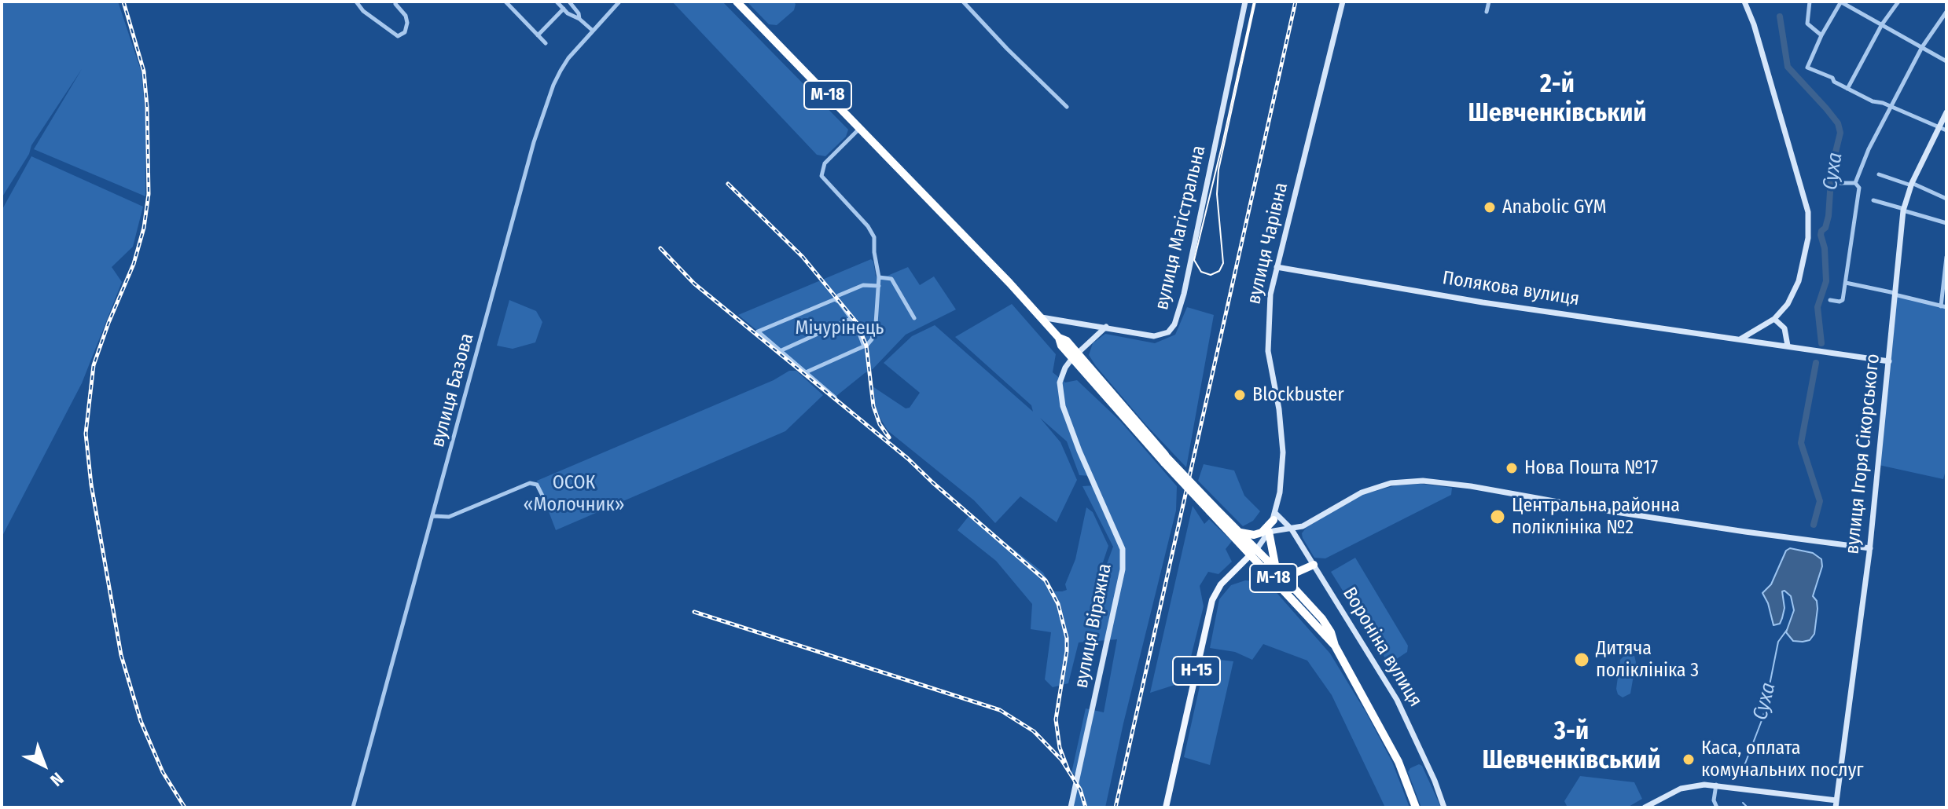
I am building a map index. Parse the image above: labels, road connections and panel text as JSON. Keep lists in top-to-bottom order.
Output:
{
  "streets": {
    "highway": ["М-18"],
    "main road": [
      "вулиця Магістральна",
      "вулиця Чарівна",
      "Полякова вулиця",
      "вулиця Ігоря Сікорського",
      "вулиця Віражна",
      "Вороніна вулиця",
      "Н-15"
    ],
    "street": ["вулиця Базова"]
  },
  "crossings": [
    ["М-18", "вулиця Магістральна"],
    ["М-18", "вулиця Чарівна"],
    ["М-18", "вулиця Віражна"],
    ["М-18", "Н-15"],
    ["вулиця Магістральна", "вулиця Віражна"],
    ["вулиця Чарівна", "Полякова вулиця"],
    ["вулиця Чарівна", "Вороніна вулиця"],
    ["вулиця Чарівна", "Н-15"],
    ["Полякова вулиця", "вулиця Ігоря Сікорського"]
  ],
  "districts": ["2-й Шевченківський", "3-й Шевченківський"],
  "water": ["Суха"],
  "parks": ["Мічурінець", "ОСОК «Молочник»"],
  "places": [
    "Anabolic GYM",
    "Blockbuster",
    "Нова Пошта №17",
    "Центральна районна поліклініка №2",
    "Дитяча поліклініка 3",
    "Каса, оплата комунальних послуг"
  ],
  "north": "bottom right"
}
